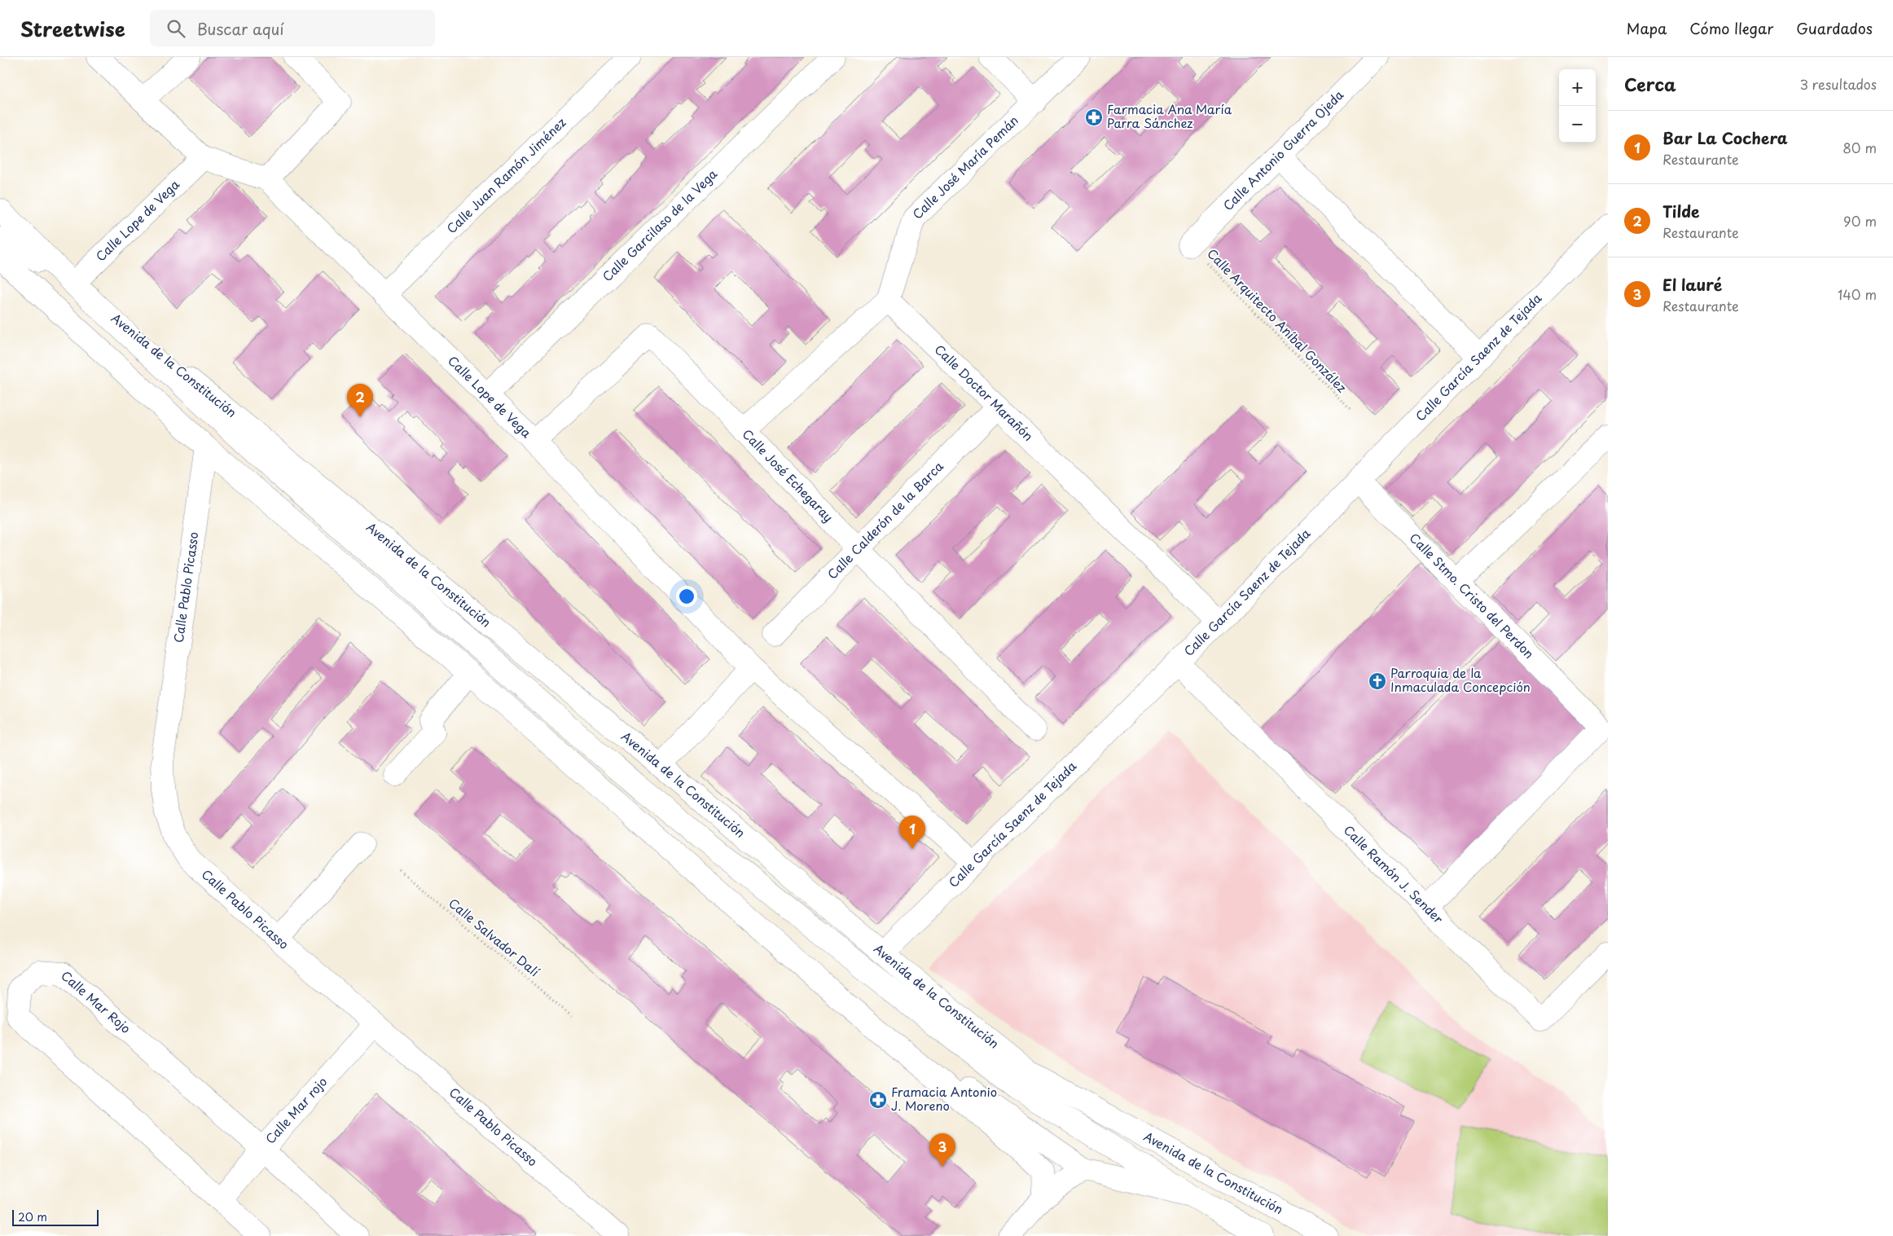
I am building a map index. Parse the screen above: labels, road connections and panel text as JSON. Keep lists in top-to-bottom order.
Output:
{
  "streets": {
    "street": [
      "Calle Antonio Guerra Ojeda",
      "Calle José María Pemán",
      "Calle Juan Ramón Jiménez",
      "Calle Lope de Vega",
      "Calle Garcilaso de la Vega",
      "Calle García Saenz de Tejada",
      "Avenida de la Constitución",
      "Calle Doctor Marañón",
      "Calle José Echegaray",
      "Calle Calderón de la Barca",
      "Calle Pablo Picasso",
      "Calle Stmo. Cristo del Perdon",
      "Calle Ramón J. Sender",
      "Calle Mar Rojo",
      "Calle Mar rojo"
    ],
    "path": ["Calle Arquitecto Aníbal González", "Calle Salvador Dalí"]
  },
  "crossings": [
    ["Calle Antonio Guerra Ojeda", "Calle Arquitecto Aníbal González"],
    ["Calle José María Pemán", "Calle Doctor Marañón"],
    ["Calle Juan Ramón Jiménez", "Calle Lope de Vega"],
    ["Calle Lope de Vega", "Calle Garcilaso de la Vega"],
    ["Calle Lope de Vega", "Calle García Saenz de Tejada"],
    ["Calle Lope de Vega", "Avenida de la Constitución"],
    ["Calle Lope de Vega", "Calle José Echegaray"],
    ["Calle García Saenz de Tejada", "Avenida de la Constitución"],
    ["Calle García Saenz de Tejada", "Calle Doctor Marañón"],
    ["Calle García Saenz de Tejada", "Calle Stmo. Cristo del Perdon"],
    ["Calle García Saenz de Tejada", "Calle Ramón J. Sender"],
    ["Avenida de la Constitución", "Calle Pablo Picasso"],
    ["Calle Doctor Marañón", "Calle Calderón de la Barca"],
    ["Calle José Echegaray", "Calle Calderón de la Barca"],
    ["Calle Pablo Picasso", "Calle Mar rojo"],
    ["Calle Stmo. Cristo del Perdon", "Calle Ramón J. Sender"],
    ["Calle Mar Rojo", "Calle Mar rojo"]
  ],
  "places": {
    "pharmacy": ["Farmacia Ana María Parra Sánchez", "Framacia Antonio J. Moreno"],
    "church": ["Parroquia de la Inmaculada Concepción"]
  },
  "scale_bar": "20 m",
  "page": {
    "header": "Streetwise",
    "search": "Buscar aquí",
    "nav": ["Mapa", "Cómo llegar", "Guardados"],
    "heading": ["Cerca", "3 resultados"],
    "map_buttons": ["+", "−"],
    "list": [
      {
        "mark": "1",
        "name": "Bar La Cochera",
        "note": "Restaurante",
        "value": "80 m"
      },
      {
        "mark": "2",
        "name": "Tilde",
        "note": "Restaurante",
        "value": "90 m"
      },
      {
        "mark": "3",
        "name": "El lauré",
        "note": "Restaurante",
        "value": "140 m"
      }
    ],
    "pins": ["2", "1", "3"],
    "scale": "20 m"
  }
}
